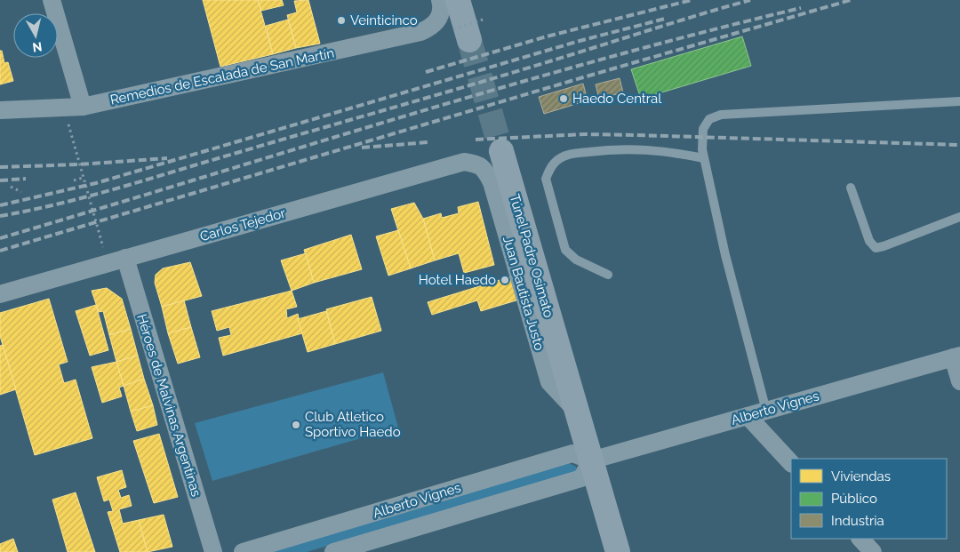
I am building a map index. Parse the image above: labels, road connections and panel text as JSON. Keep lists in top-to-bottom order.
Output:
{
  "streets": {
    "street": [
      "Remedios de Escalada de San Martín",
      "Carlos Tejedor",
      "Túnel Padre Osimato",
      "Juan Bautista Justo",
      "Héroes de Malvinas Argentinas",
      "Alberto Vignes"
    ]
  },
  "crossings": [
    ["Carlos Tejedor", "Juan Bautista Justo"],
    ["Carlos Tejedor", "Héroes de Malvinas Argentinas"],
    ["Túnel Padre Osimato", "Juan Bautista Justo"],
    ["Juan Bautista Justo", "Alberto Vignes"]
  ],
  "places": [
    "Veinticinco",
    "Haedo Central",
    "Hotel Haedo",
    "Club Atletico Sportivo Haedo"
  ],
  "legend": ["Viviendas", "Público", "Industria"],
  "north": "bottom"
}
